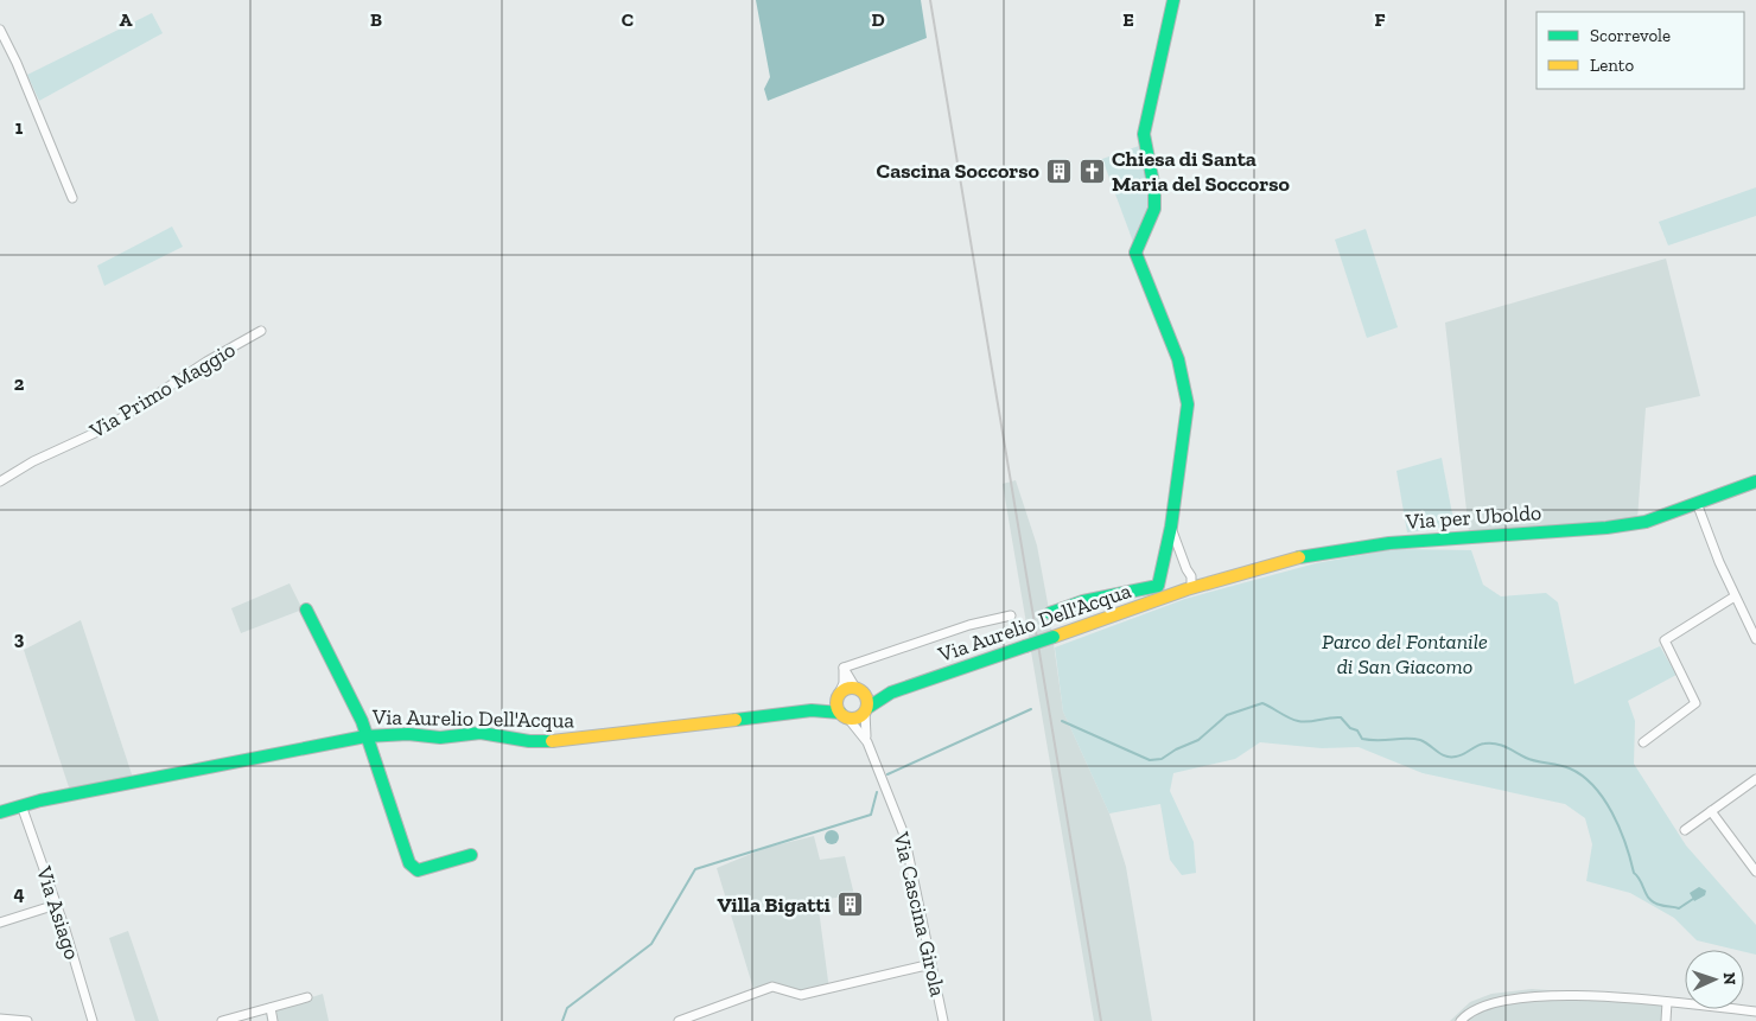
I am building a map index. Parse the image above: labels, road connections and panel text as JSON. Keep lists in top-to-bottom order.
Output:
{
  "streets": {
    "street": [
      "Via Primo Maggio",
      "Via per Uboldo",
      "Via Aurelio Dell'Acqua",
      "Via Asiago",
      "Via Cascina Girola"
    ]
  },
  "crossings": [
    ["Via per Uboldo", "Via Aurelio Dell'Acqua"],
    ["Via Aurelio Dell'Acqua", "Via Asiago"],
    ["Via Aurelio Dell'Acqua", "Via Cascina Girola"]
  ],
  "parks": ["Parco del Fontanile di San Giacomo"],
  "places": {
    "building": ["Cascina Soccorso", "Villa Bigatti"],
    "church": ["Chiesa di Santa Maria del Soccorso"]
  },
  "legend": ["Scorrevole", "Lento"],
  "north": "right",
  "grid": {
    "columns": [
      "A",
      "B",
      "C",
      "D",
      "E",
      "F"
    ],
    "rows": [
      "1",
      "2",
      "3",
      "4"
    ]
  }
}
